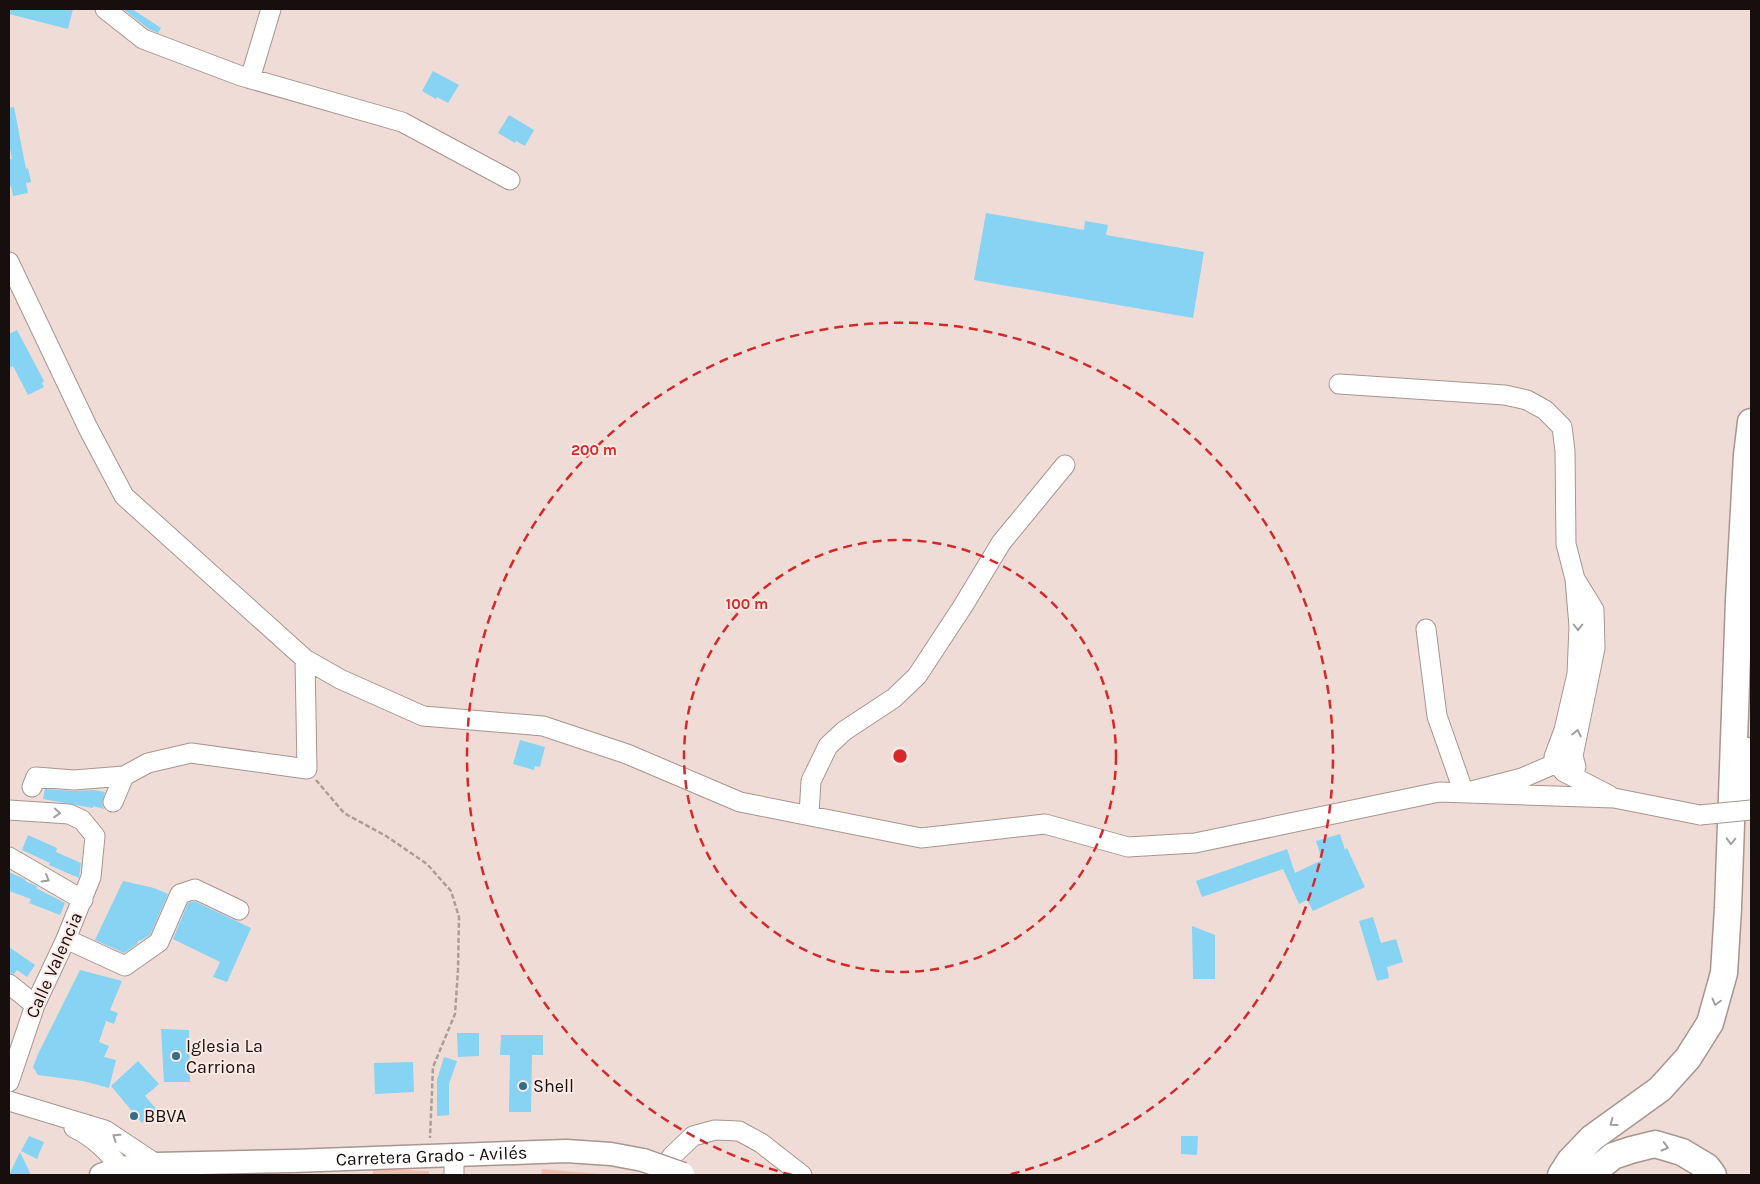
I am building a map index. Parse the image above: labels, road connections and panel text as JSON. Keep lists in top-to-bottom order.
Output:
{
  "streets": {
    "main road": ["Carretera Grado - Avilés"],
    "street": ["Calle Valencia"]
  },
  "places": ["Iglesia La Carriona", "Shell", "BBVA"],
  "rings": ["200 m", "100 m"]
}
